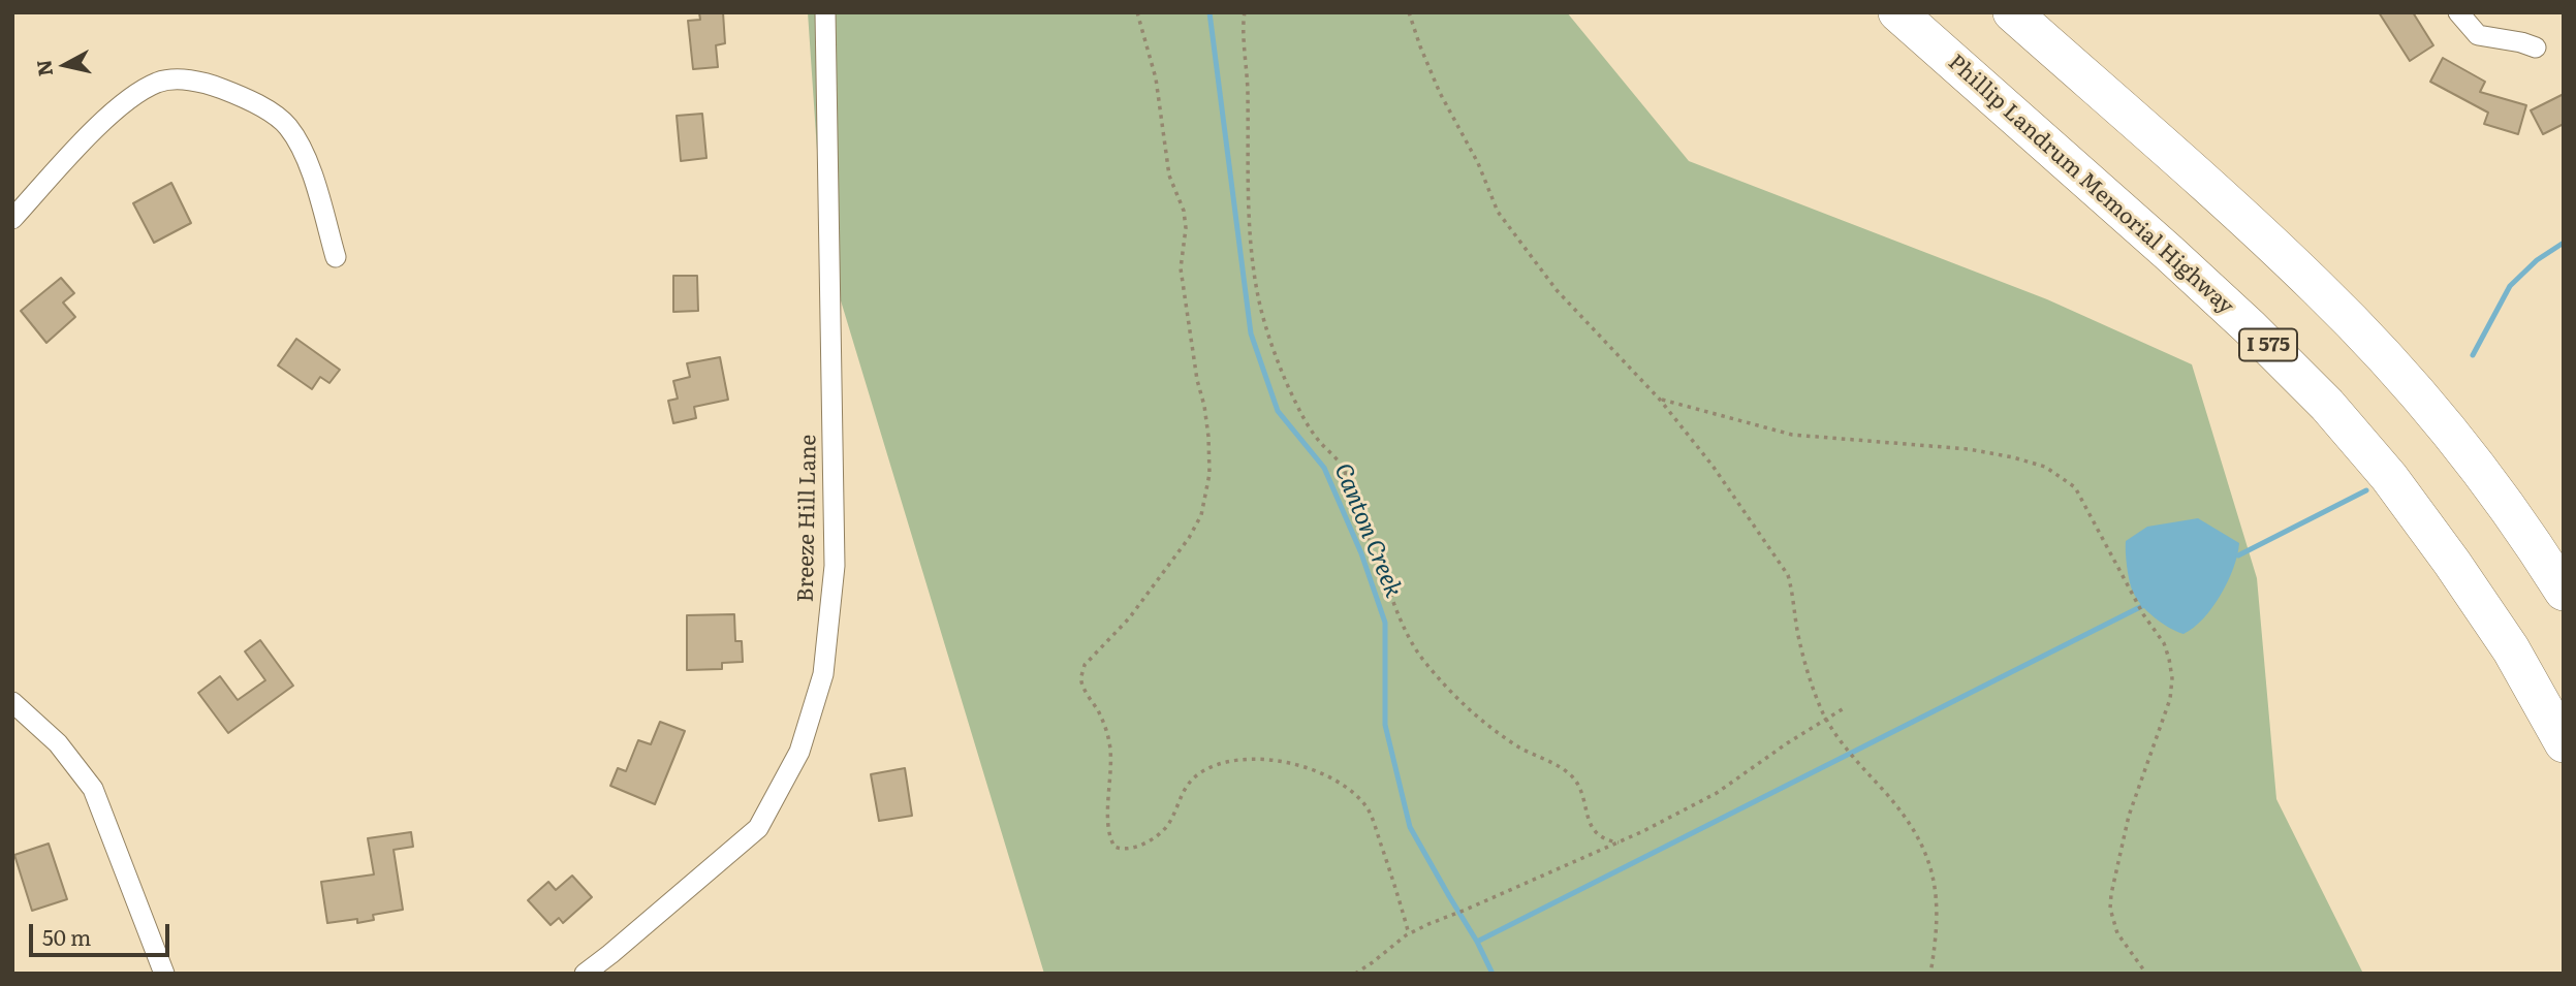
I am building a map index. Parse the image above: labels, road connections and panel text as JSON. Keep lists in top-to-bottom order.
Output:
{
  "streets": {
    "highway": ["Phillip Landrum Memorial Highway", "I 575"],
    "street": ["Breeze Hill Lane"]
  },
  "water": ["Canton Creek"],
  "scale_bar": "50 m",
  "north": "left"
}
